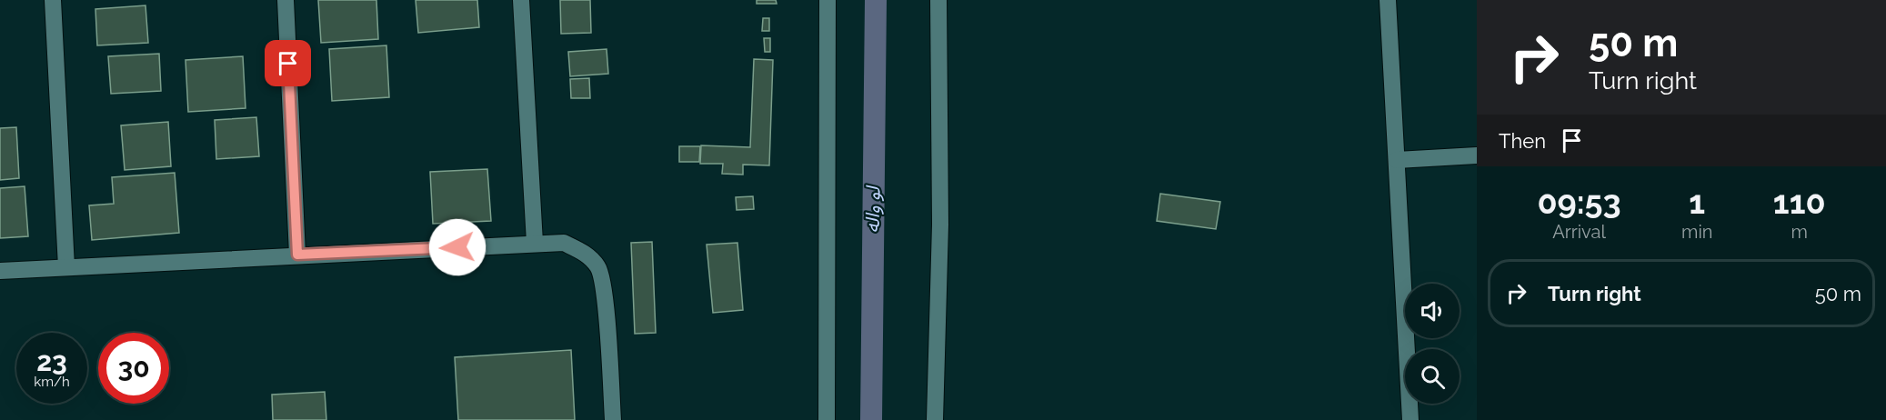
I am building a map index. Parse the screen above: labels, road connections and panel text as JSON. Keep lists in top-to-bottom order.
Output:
{
  "water": ["لو واله"],
  "page": {
    "turn": ["50 m", "Turn right"],
    "then": "Then",
    "eta": [
      "09:53",
      "Arrival",
      "1",
      "min",
      "110",
      "m"
    ],
    "list": [
      {
        "name": "Turn right",
        "value": "50 m"
      }
    ],
    "speed": "23 km/h",
    "limit": "30"
  }
}
